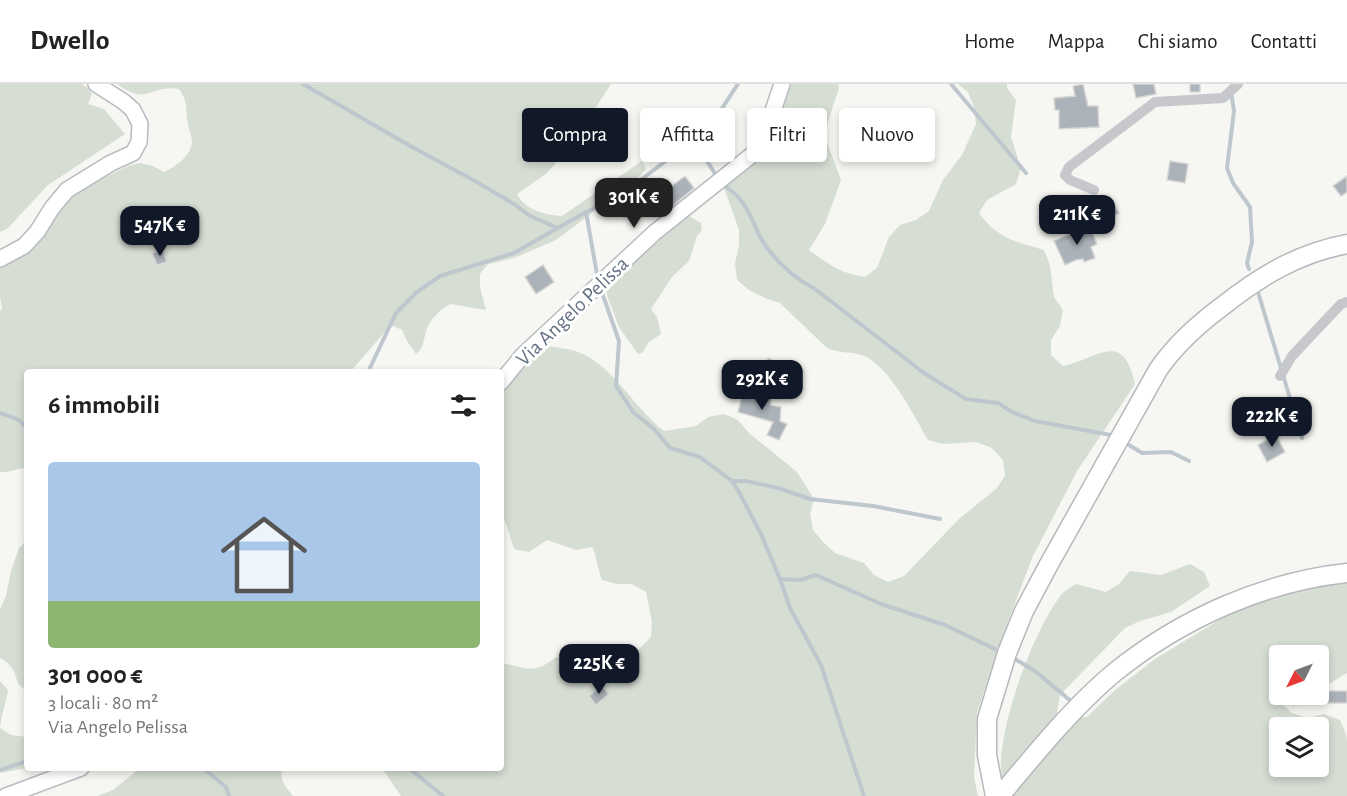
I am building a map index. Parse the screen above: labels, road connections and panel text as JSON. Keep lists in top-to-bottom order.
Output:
{
  "streets": {
    "street": ["Via Angelo Pelissa"]
  },
  "north": "bottom left",
  "page": {
    "header": "Dwello",
    "nav": [
      "Home",
      "Mappa",
      "Chi siamo",
      "Contatti"
    ],
    "chip": [
      "Compra",
      "Affitta",
      "Filtri",
      "Nuovo"
    ],
    "price": [
      "301K €",
      "211K €",
      "547K €",
      "292K €",
      "222K €",
      "225K €"
    ],
    "heading": "6 immobili",
    "list": [
      {
        "name": "301 000 €",
        "note": "3 locali · 80 m² · Via Angelo Pelissa"
      }
    ]
  }
}
